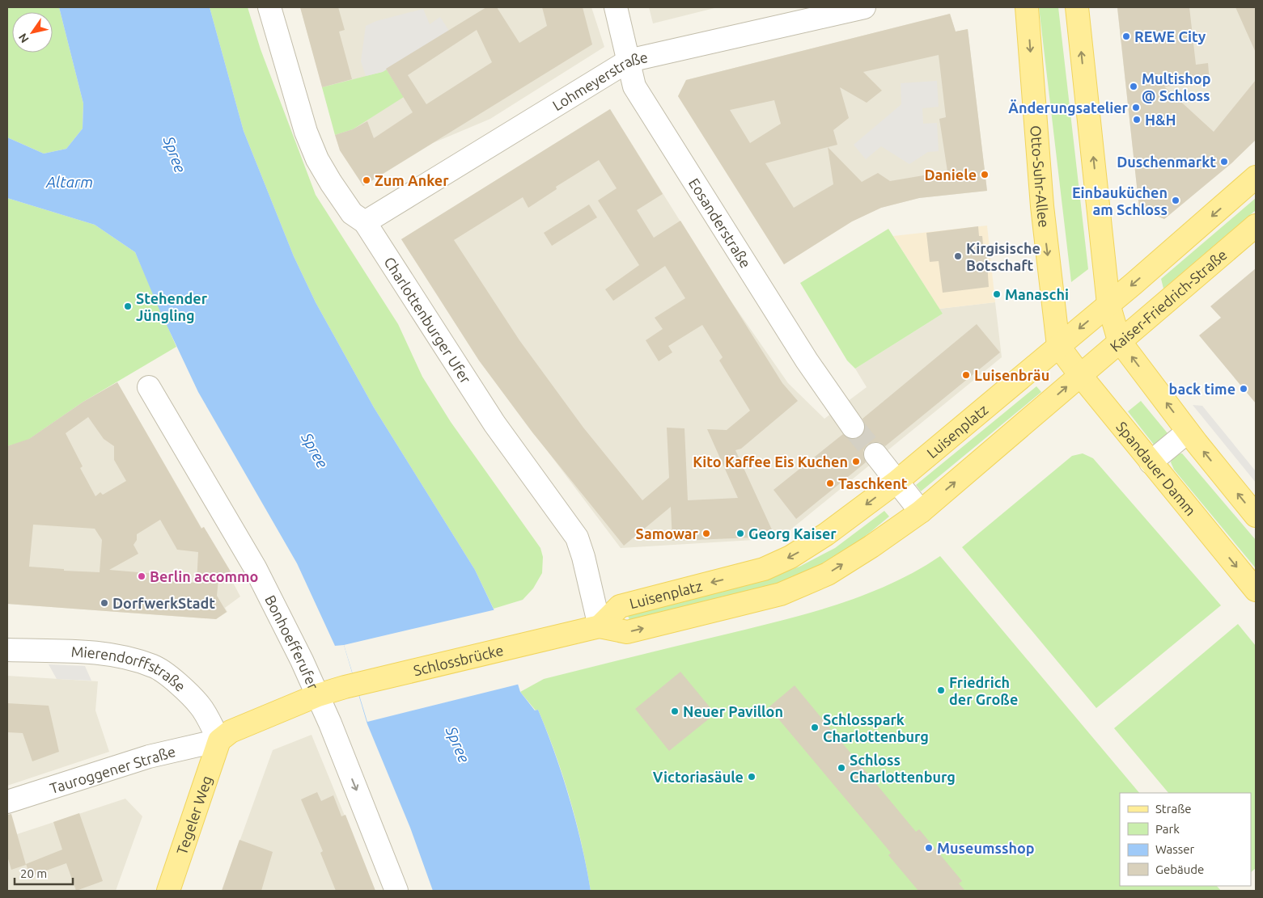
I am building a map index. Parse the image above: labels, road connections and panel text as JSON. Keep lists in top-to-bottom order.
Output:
{
  "streets": {
    "main road": [
      "Otto-Suhr-Allee",
      "Kaiser-Friedrich-Straße",
      "Luisenplatz",
      "Spandauer Damm",
      "Schlossbrücke",
      "Tegeler Weg"
    ],
    "street": [
      "Lohmeyerstraße",
      "Eosanderstraße",
      "Charlottenburger Ufer",
      "Bonhoefferufer",
      "Mierendorffstraße",
      "Tauroggener Straße"
    ]
  },
  "crossings": [
    ["Lohmeyerstraße", "Eosanderstraße"],
    ["Lohmeyerstraße", "Charlottenburger Ufer"],
    ["Otto-Suhr-Allee", "Luisenplatz"],
    ["Otto-Suhr-Allee", "Spandauer Damm"],
    ["Kaiser-Friedrich-Straße", "Luisenplatz"],
    ["Kaiser-Friedrich-Straße", "Spandauer Damm"],
    ["Charlottenburger Ufer", "Luisenplatz"],
    ["Charlottenburger Ufer", "Schlossbrücke"],
    ["Luisenplatz", "Spandauer Damm"],
    ["Luisenplatz", "Schlossbrücke"],
    ["Bonhoefferufer", "Schlossbrücke"],
    ["Schlossbrücke", "Mierendorffstraße"],
    ["Schlossbrücke", "Tauroggener Straße"],
    ["Schlossbrücke", "Tegeler Weg"],
    ["Mierendorffstraße", "Tauroggener Straße"],
    ["Mierendorffstraße", "Tegeler Weg"],
    ["Tauroggener Straße", "Tegeler Weg"]
  ],
  "one_way": ["Bonhoefferufer"],
  "water": ["Spree", "Altarm"],
  "places": [
    "REWE City",
    "Multishop @ Schloss",
    "Änderungsatelier",
    "H&H",
    "Duschenmarkt",
    "Daniele",
    "Zum Anker",
    "Einbauküchen am Schloss",
    "Kirgisische Botschaft",
    "Manaschi",
    "Stehender Jüngling",
    "Luisenbräu",
    "back time",
    "Kito Kaffee Eis Kuchen",
    "Taschkent",
    "Samowar",
    "Georg Kaiser",
    "Berlin accommo",
    "DorfwerkStadt",
    "Friedrich der Große",
    "Neuer Pavillon",
    "Schlosspark Charlottenburg",
    "Schloss Charlottenburg",
    "Victoriasäule",
    "Museumsshop"
  ],
  "legend": [
    "Straße",
    "Park",
    "Wasser",
    "Gebäude"
  ],
  "scale_bar": "20 m",
  "north": "bottom left"
}
